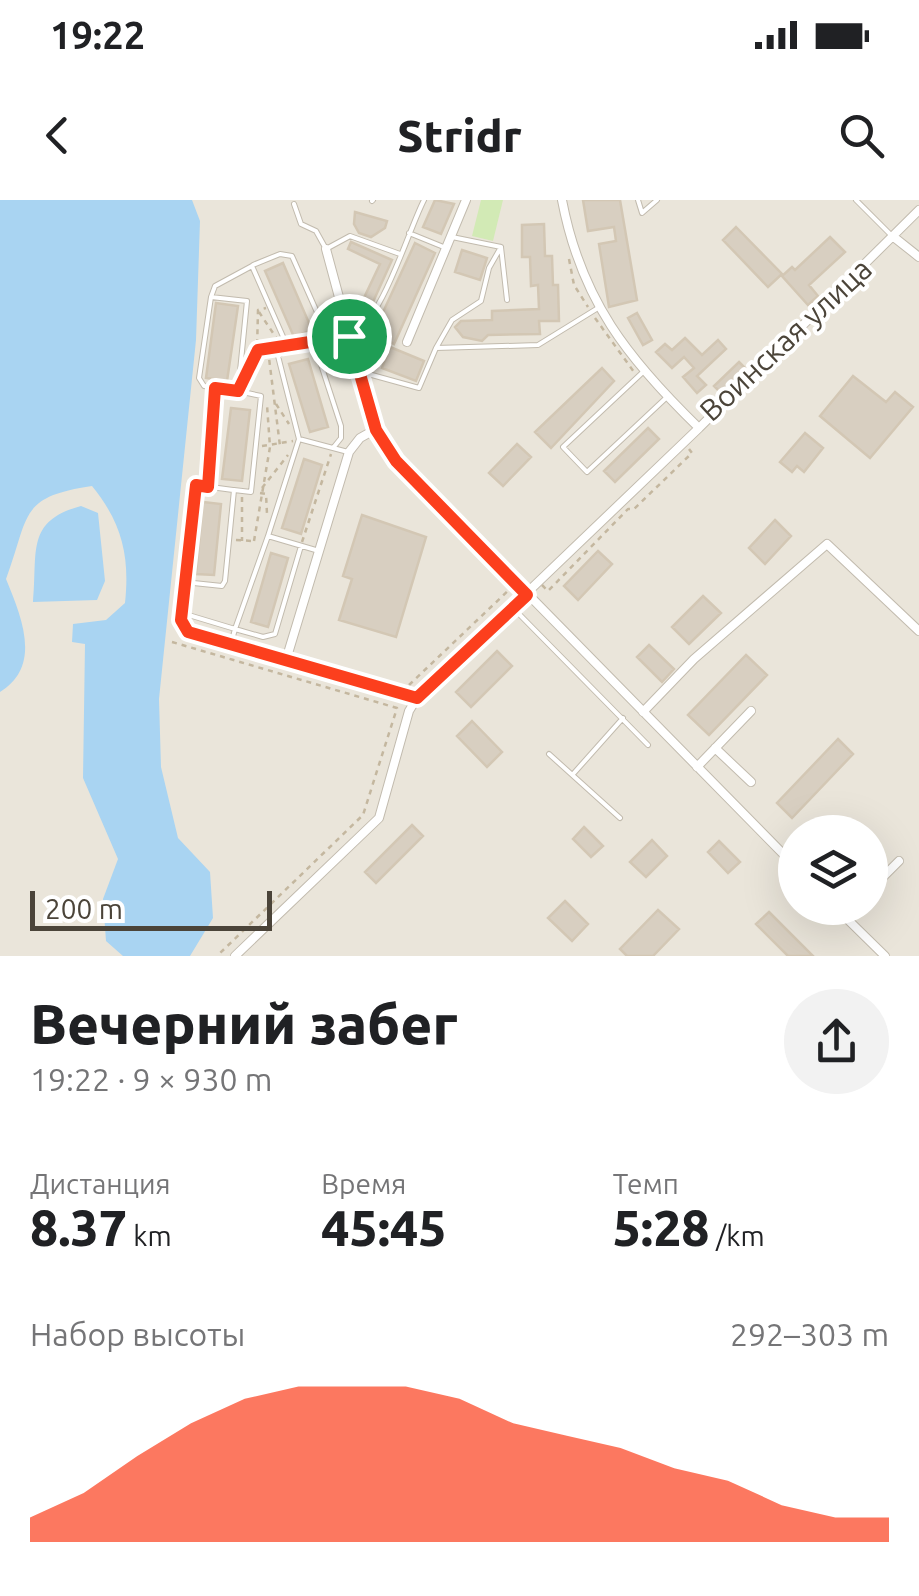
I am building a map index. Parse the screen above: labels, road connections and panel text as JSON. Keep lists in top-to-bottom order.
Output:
{
  "streets": {
    "street": ["Воинская улица"]
  },
  "scale_bar": "200 m",
  "page": {
    "status": "19:22",
    "header": "Stridr",
    "scale": "200 m",
    "heading": ["Вечерний забег", "19:22 · 9 × 930 m"],
    "stats": [
      ["Дистанция", "8.37 km"],
      ["Время", "45:45"],
      ["Темп", "5:28 /km"]
    ],
    "chart": ["Набор высоты", "292–303 m"]
  }
}
